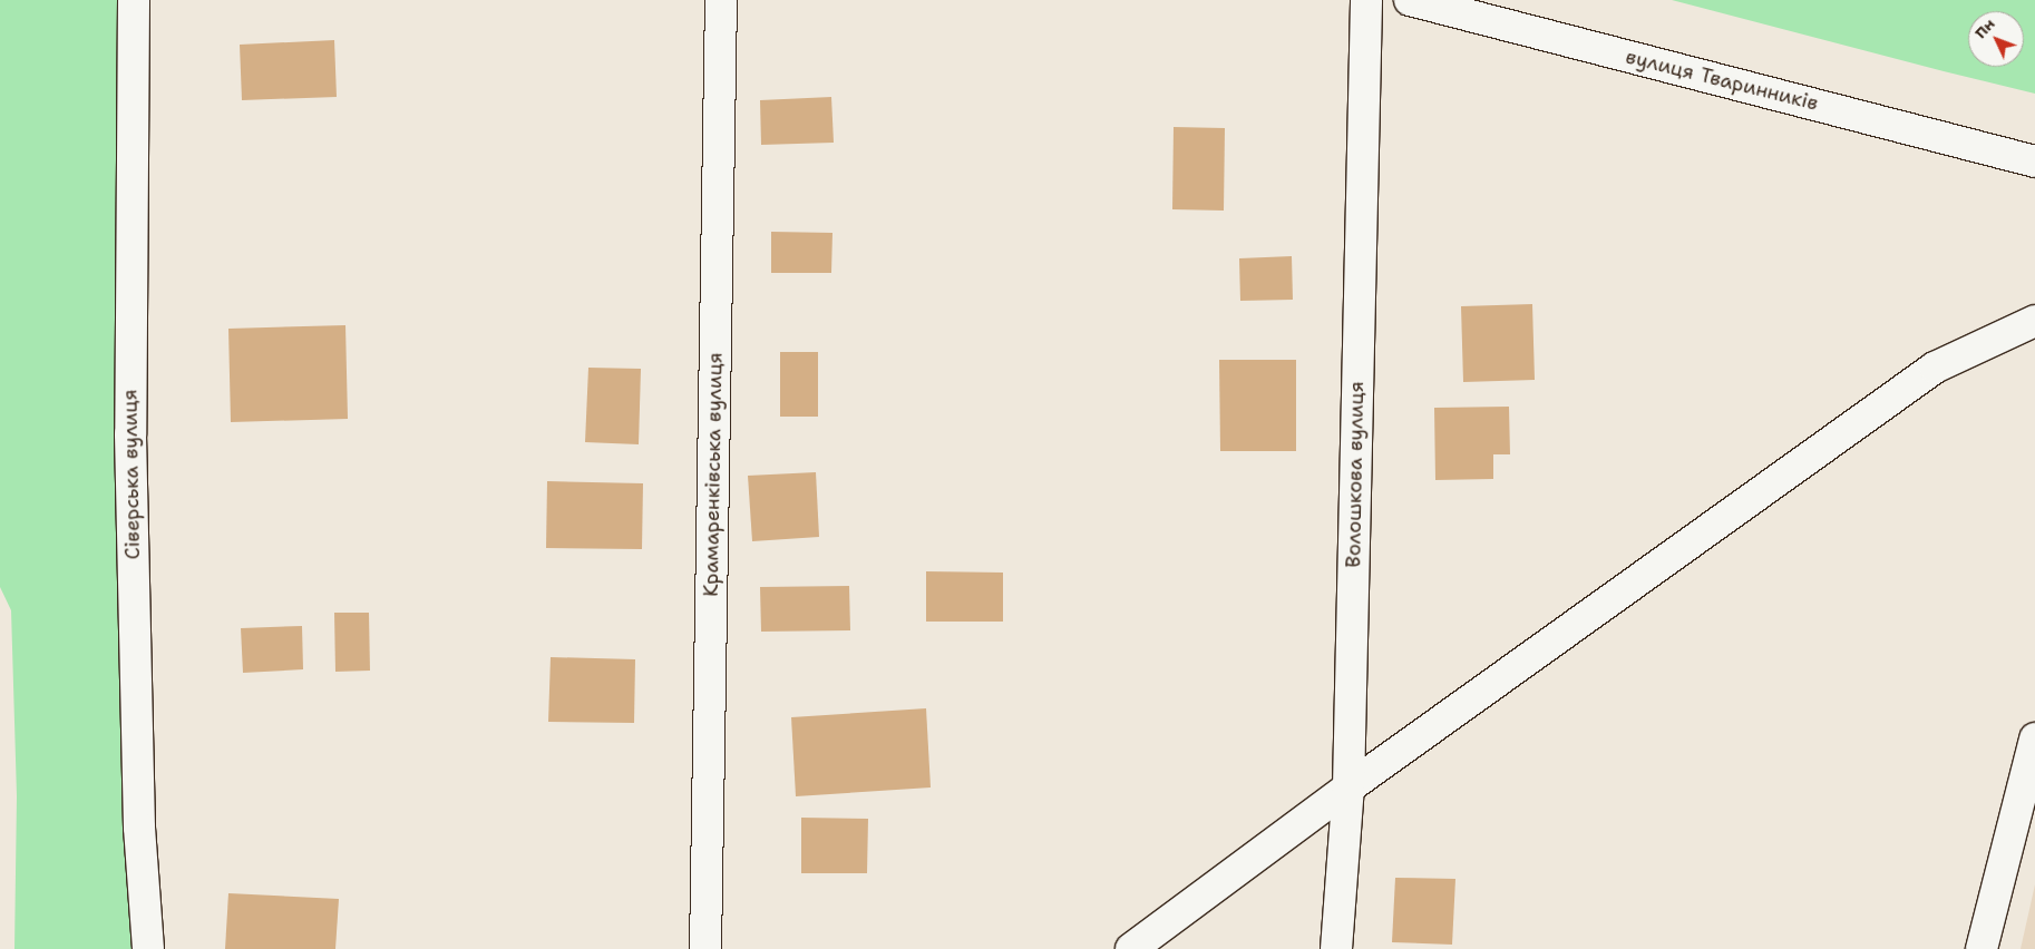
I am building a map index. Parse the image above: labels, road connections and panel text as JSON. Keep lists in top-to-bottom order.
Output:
{
  "streets": {
    "street": [
      "вулиця Тваринників",
      "Сіверська вулиця",
      "Крамаренківська вулиця",
      "Волошкова вулиця"
    ]
  },
  "north": "top left"
}
